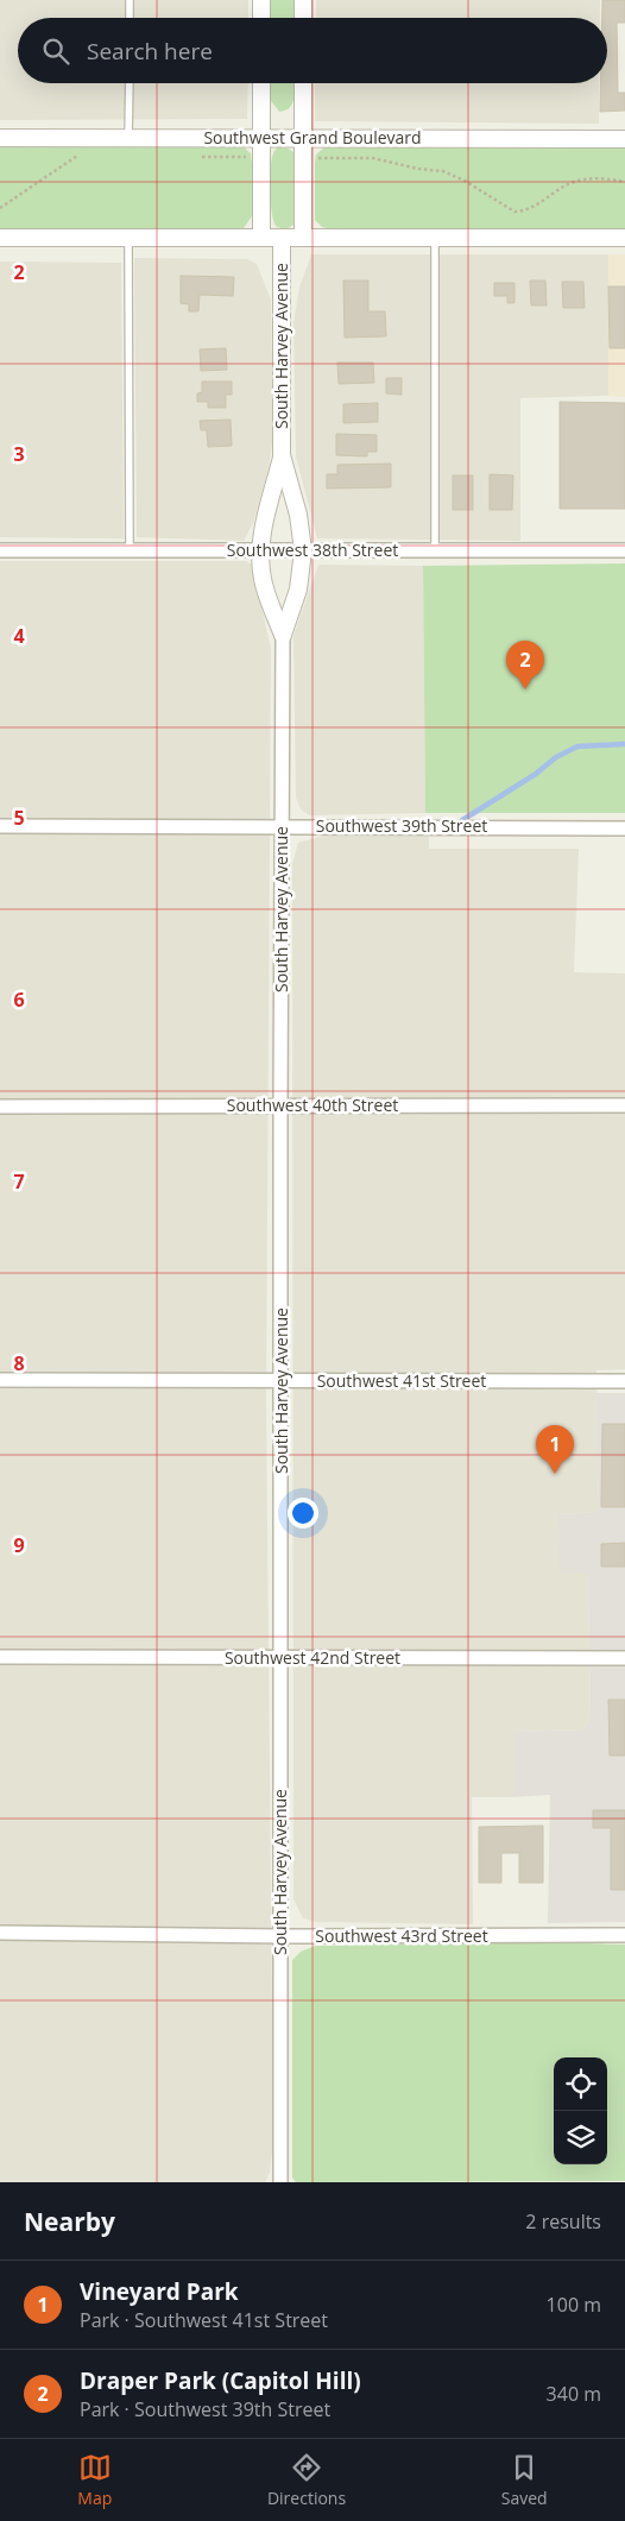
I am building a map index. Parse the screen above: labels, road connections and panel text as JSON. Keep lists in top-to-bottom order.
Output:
{
  "streets": {
    "street": [
      "Southwest Grand Boulevard",
      "South Harvey Avenue",
      "Southwest 38th Street",
      "Southwest 39th Street",
      "Southwest 40th Street",
      "Southwest 41st Street",
      "Southwest 42nd Street",
      "Southwest 43rd Street"
    ]
  },
  "crossings": [
    ["South Harvey Avenue", "Southwest 38th Street"],
    ["South Harvey Avenue", "Southwest 39th Street"],
    ["South Harvey Avenue", "Southwest 40th Street"],
    ["South Harvey Avenue", "Southwest 41st Street"],
    ["South Harvey Avenue", "Southwest 42nd Street"],
    ["South Harvey Avenue", "Southwest 43rd Street"]
  ],
  "page": {
    "search": "Search here",
    "pins": ["2", "1"],
    "heading": ["Nearby", "2 results"],
    "list": [
      {
        "mark": "1",
        "name": "Vineyard Park",
        "note": "Park · Southwest 41st Street",
        "value": "100 m"
      },
      {
        "mark": "2",
        "name": "Draper Park (Capitol Hill)",
        "note": "Park · Southwest 39th Street",
        "value": "340 m"
      }
    ],
    "nav": ["Map", "Directions", "Saved"]
  },
  "grid": {
    "rows": [
      "2",
      "3",
      "4",
      "5",
      "6",
      "7",
      "8",
      "9"
    ]
  }
}
